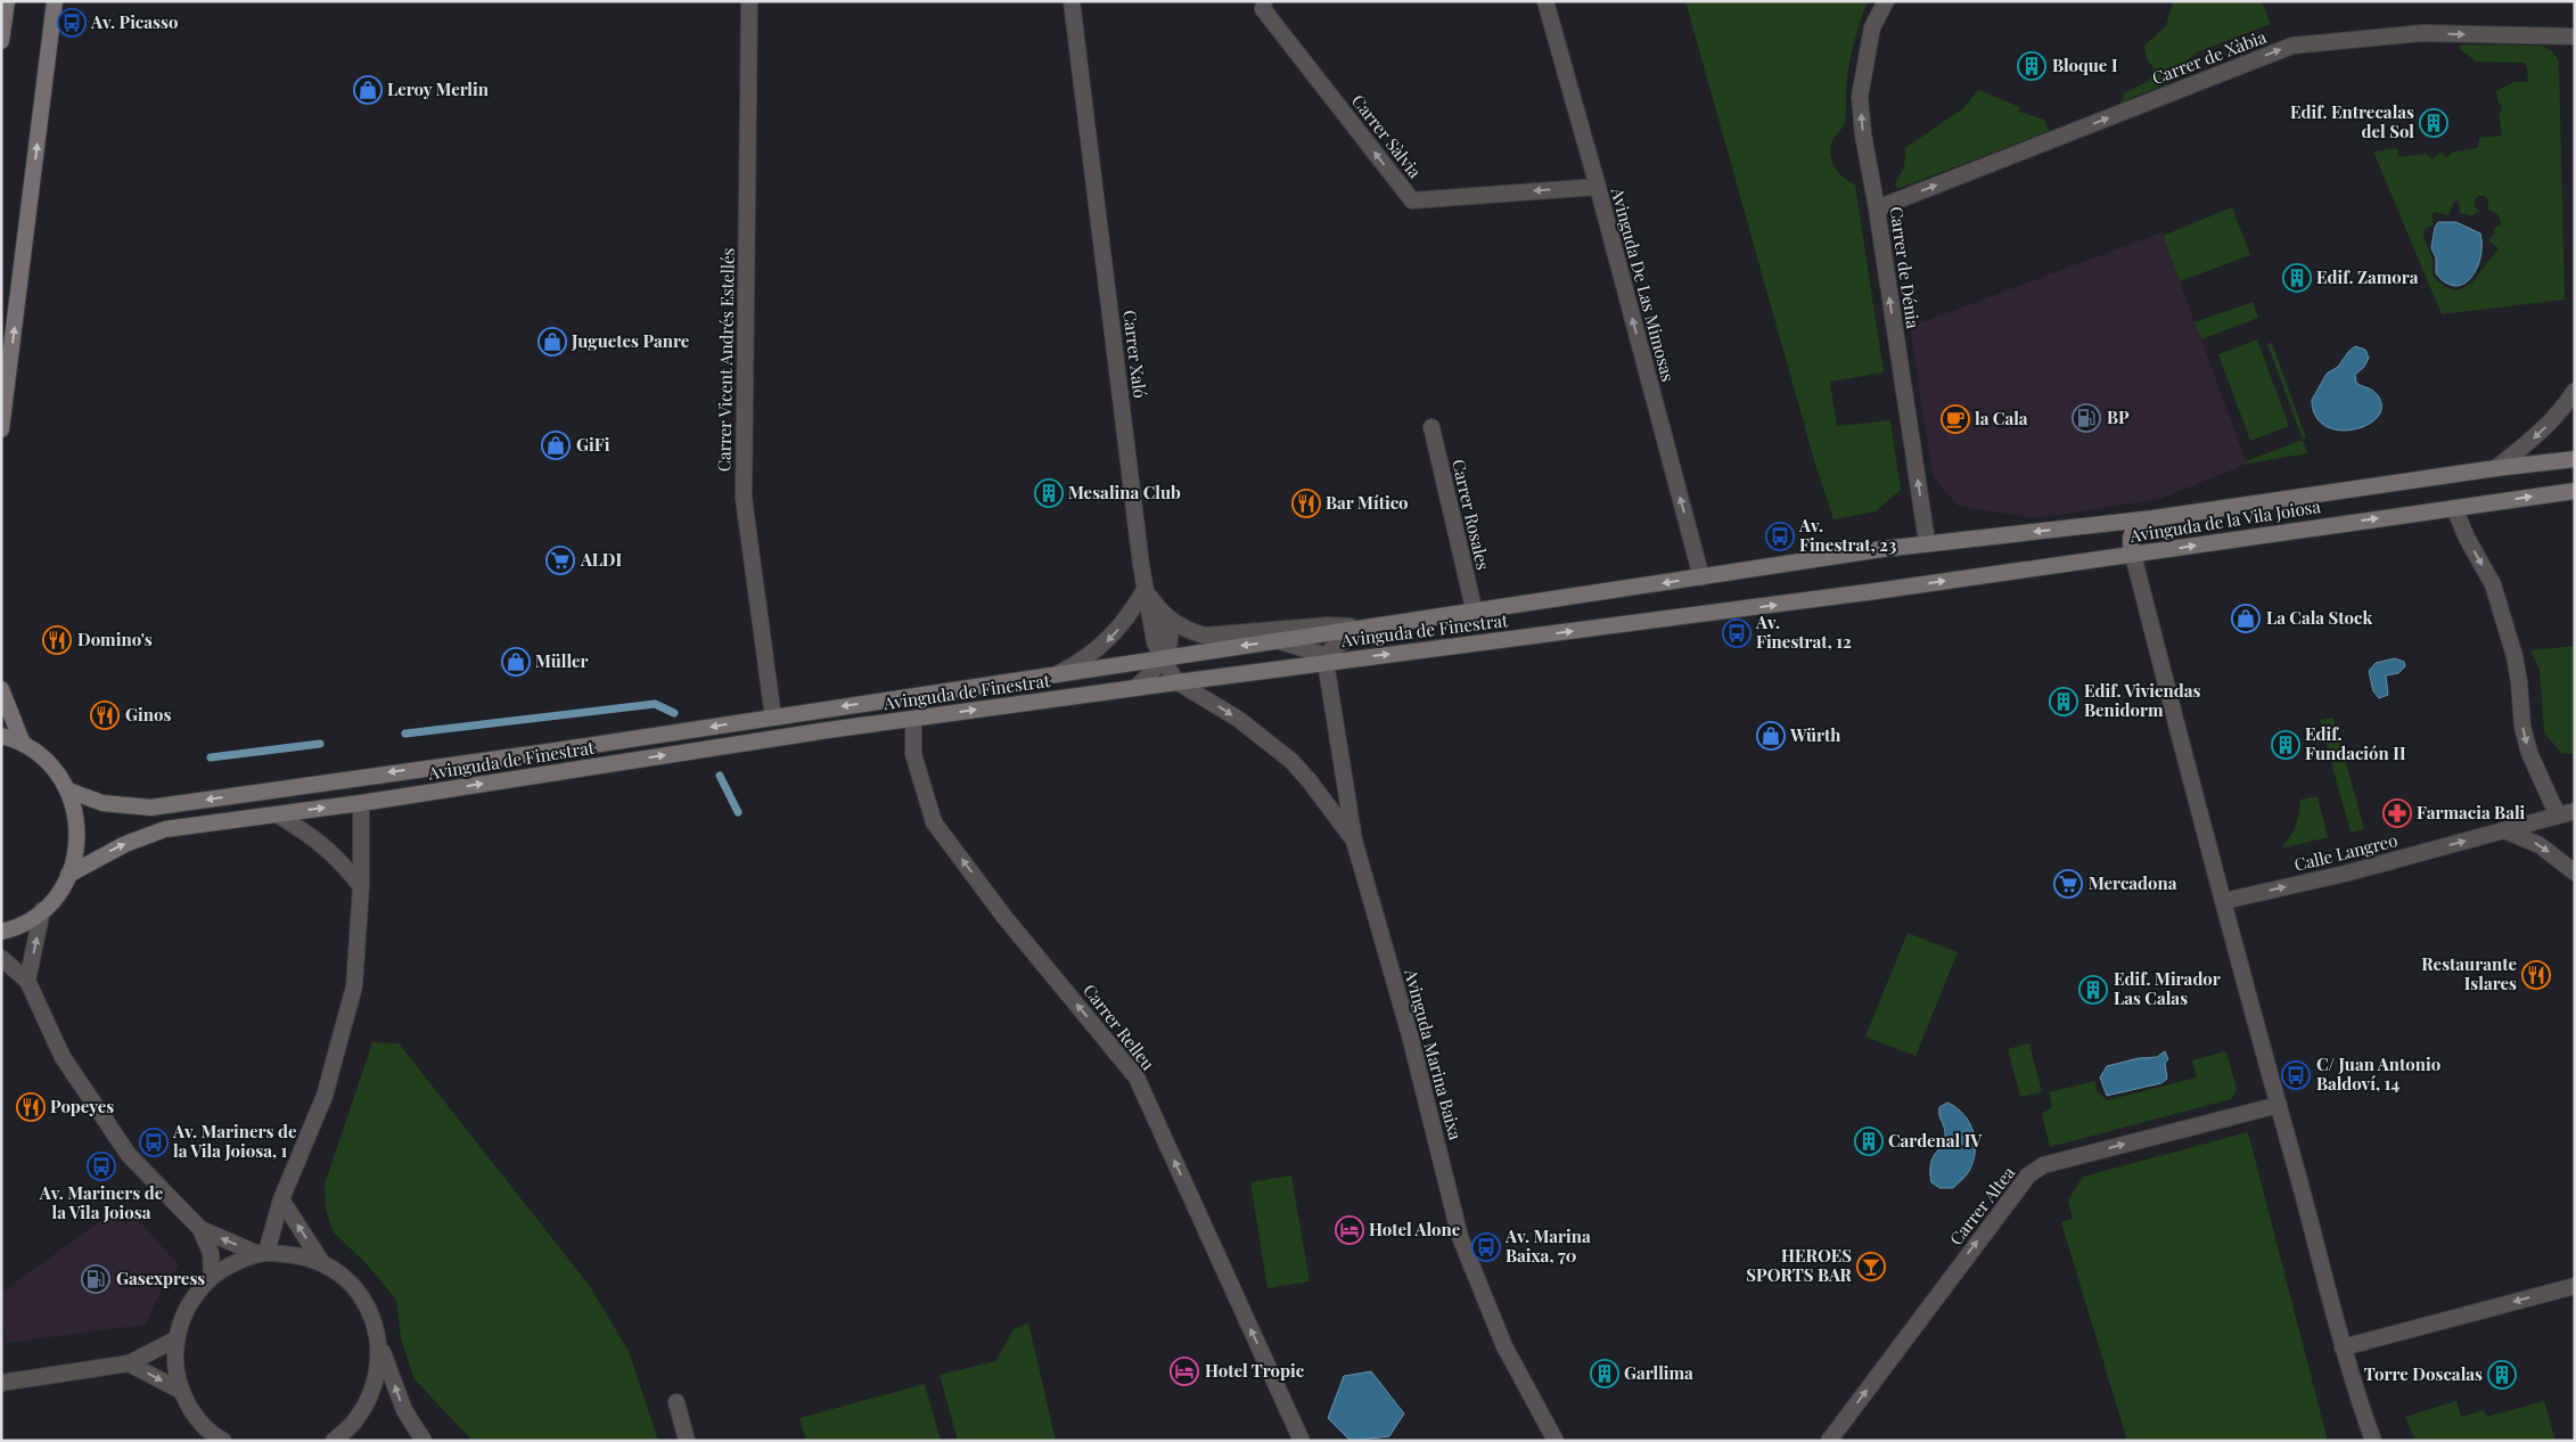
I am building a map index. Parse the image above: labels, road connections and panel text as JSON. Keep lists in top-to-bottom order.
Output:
{
  "streets": {
    "main road": ["Avinguda de la Vila Joiosa", "Avinguda de Finestrat"],
    "street": [
      "Carrer de Xàbia",
      "Carrer Sàlvia",
      "Carrer de Dénia",
      "Avinguda De Las Mimosas",
      "Carrer Xaló",
      "Carrer Vicent Andrés Estellés",
      "Carrer Rosales",
      "Calle Langreo",
      "Carrer Relleu",
      "Avinguda Marina Baixa",
      "Carrer Altea"
    ]
  },
  "crossings": [
    ["Carrer de Xàbia", "Carrer de Dénia"],
    ["Carrer Sàlvia", "Avinguda De Las Mimosas"],
    ["Carrer de Dénia", "Avinguda de la Vila Joiosa"],
    ["Avinguda De Las Mimosas", "Avinguda de Finestrat"],
    ["Carrer Xaló", "Avinguda de Finestrat"],
    ["Carrer Vicent Andrés Estellés", "Avinguda de Finestrat"],
    ["Carrer Rosales", "Avinguda de Finestrat"],
    ["Avinguda de la Vila Joiosa", "Avinguda de Finestrat"],
    ["Avinguda de Finestrat", "Carrer Relleu"],
    ["Avinguda de Finestrat", "Avinguda Marina Baixa"]
  ],
  "one_way": [
    "Carrer de Xàbia",
    "Carrer Sàlvia",
    "Carrer de Dénia",
    "Avinguda De Las Mimosas",
    "Calle Langreo",
    "Carrer Relleu",
    "Carrer Altea"
  ],
  "places": {
    "bus stop": [
      "Av. Picasso",
      "Av. Finestrat, 23",
      "Av. Finestrat, 12",
      "C/ Juan Antonio Baldoví, 14",
      "Av. Mariners de la Vila Joiosa, 1",
      "Av. Mariners de la Vila Joiosa",
      "Av. Marina Baixa, 70"
    ],
    "building": [
      "Bloque I",
      "Edif. Entrecalas del Sol",
      "Edif. Zamora",
      "Mesalina Club",
      "Edif. Viviendas Benidorm",
      "Edif. Fundación II",
      "Edif. Mirador Las Calas",
      "Cardenal IV",
      "Garllima",
      "Torre Doscalas"
    ],
    "shop": [
      "Leroy Merlin",
      "Juguetes Panre",
      "GiFi",
      "La Cala Stock",
      "Müller",
      "Würth"
    ],
    "fuel station": ["BP", "Gasexpress"],
    "cafe": ["la Cala"],
    "restaurant": [
      "Bar Mítico",
      "Domino's",
      "Ginos",
      "Restaurante Islares",
      "Popeyes"
    ],
    "supermarket": ["ALDI", "Mercadona"],
    "pharmacy": ["Farmacia Bali"],
    "hotel": ["Hotel Alone", "Hotel Tropic"],
    "bar": ["HEROES SPORTS BAR"]
  }
}
